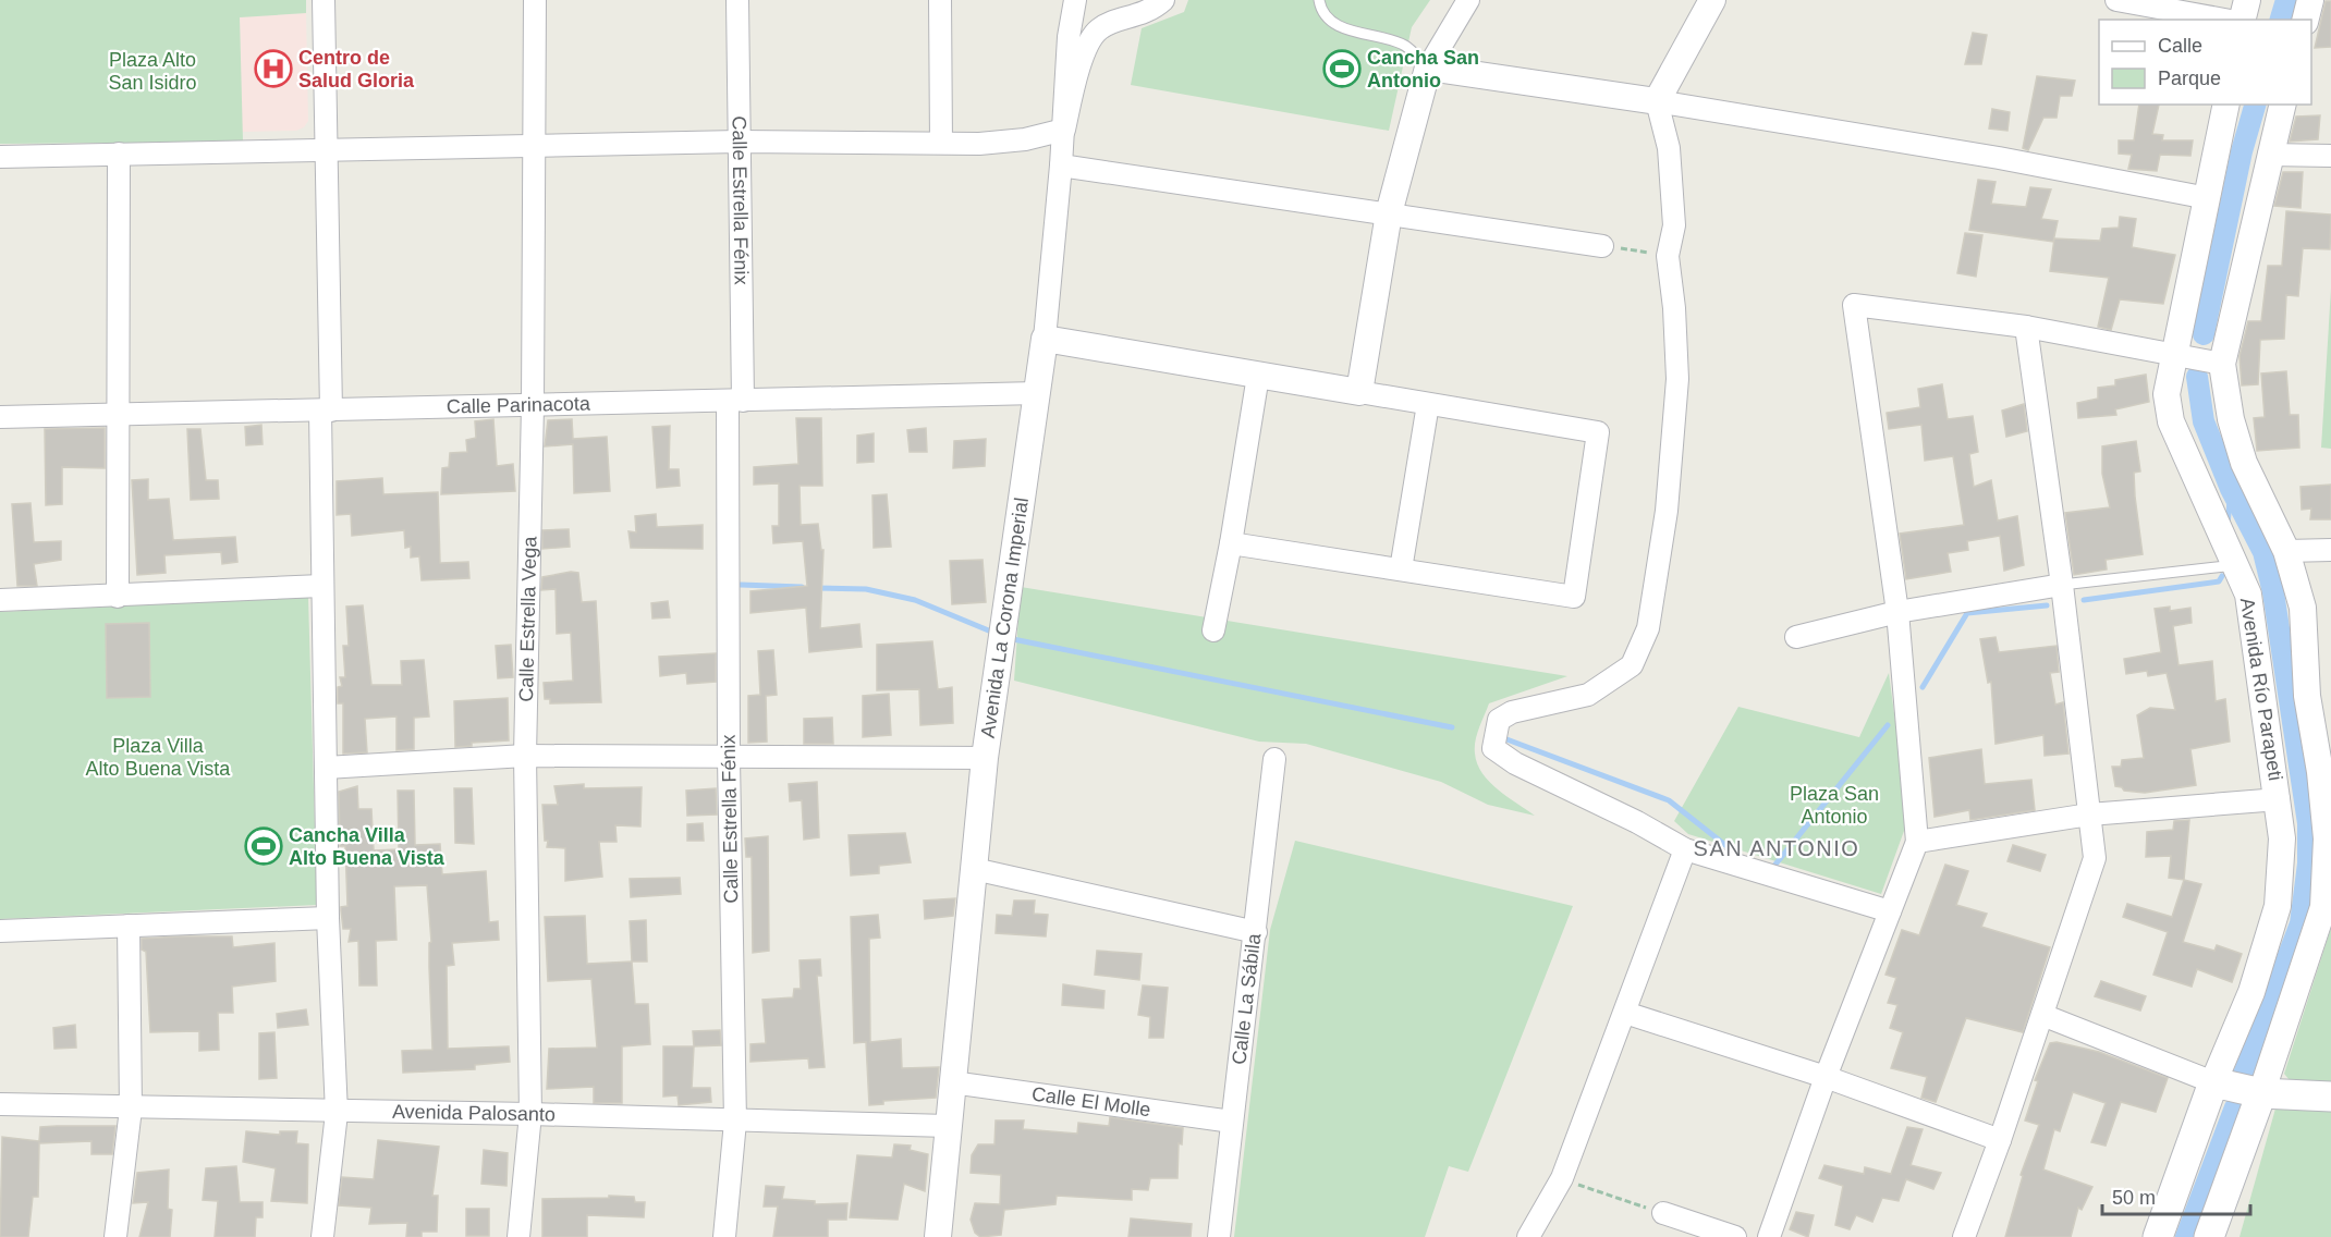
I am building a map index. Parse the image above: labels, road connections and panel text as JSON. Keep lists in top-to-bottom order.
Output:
{
  "streets": {
    "main road": ["Avenida Río Parapeti"],
    "street": [
      "Calle Estrella Fénix",
      "Calle Parinacota",
      "Calle Estrella Vega",
      "Avenida La Corona Imperial",
      "Calle La Sábila",
      "Calle El Molle",
      "Avenida Palosanto"
    ]
  },
  "crossings": [
    ["Calle Estrella Fénix", "Calle Parinacota"],
    ["Calle Estrella Fénix", "Avenida Palosanto"],
    ["Calle Parinacota", "Calle Estrella Vega"],
    ["Calle Parinacota", "Avenida La Corona Imperial"],
    ["Calle Estrella Vega", "Avenida Palosanto"],
    ["Avenida La Corona Imperial", "Calle El Molle"],
    ["Avenida La Corona Imperial", "Avenida Palosanto"],
    ["Calle La Sábila", "Calle El Molle"]
  ],
  "districts": ["SAN ANTONIO"],
  "parks": ["Plaza Alto San Isidro", "Plaza Villa Alto Buena Vista", "Plaza San Antonio"],
  "places": {
    "hospital": ["Centro de Salud Gloria"],
    "sports": ["Cancha San Antonio", "Cancha Villa Alto Buena Vista"]
  },
  "legend": ["Calle", "Parque"],
  "scale_bar": "50 m"
}
